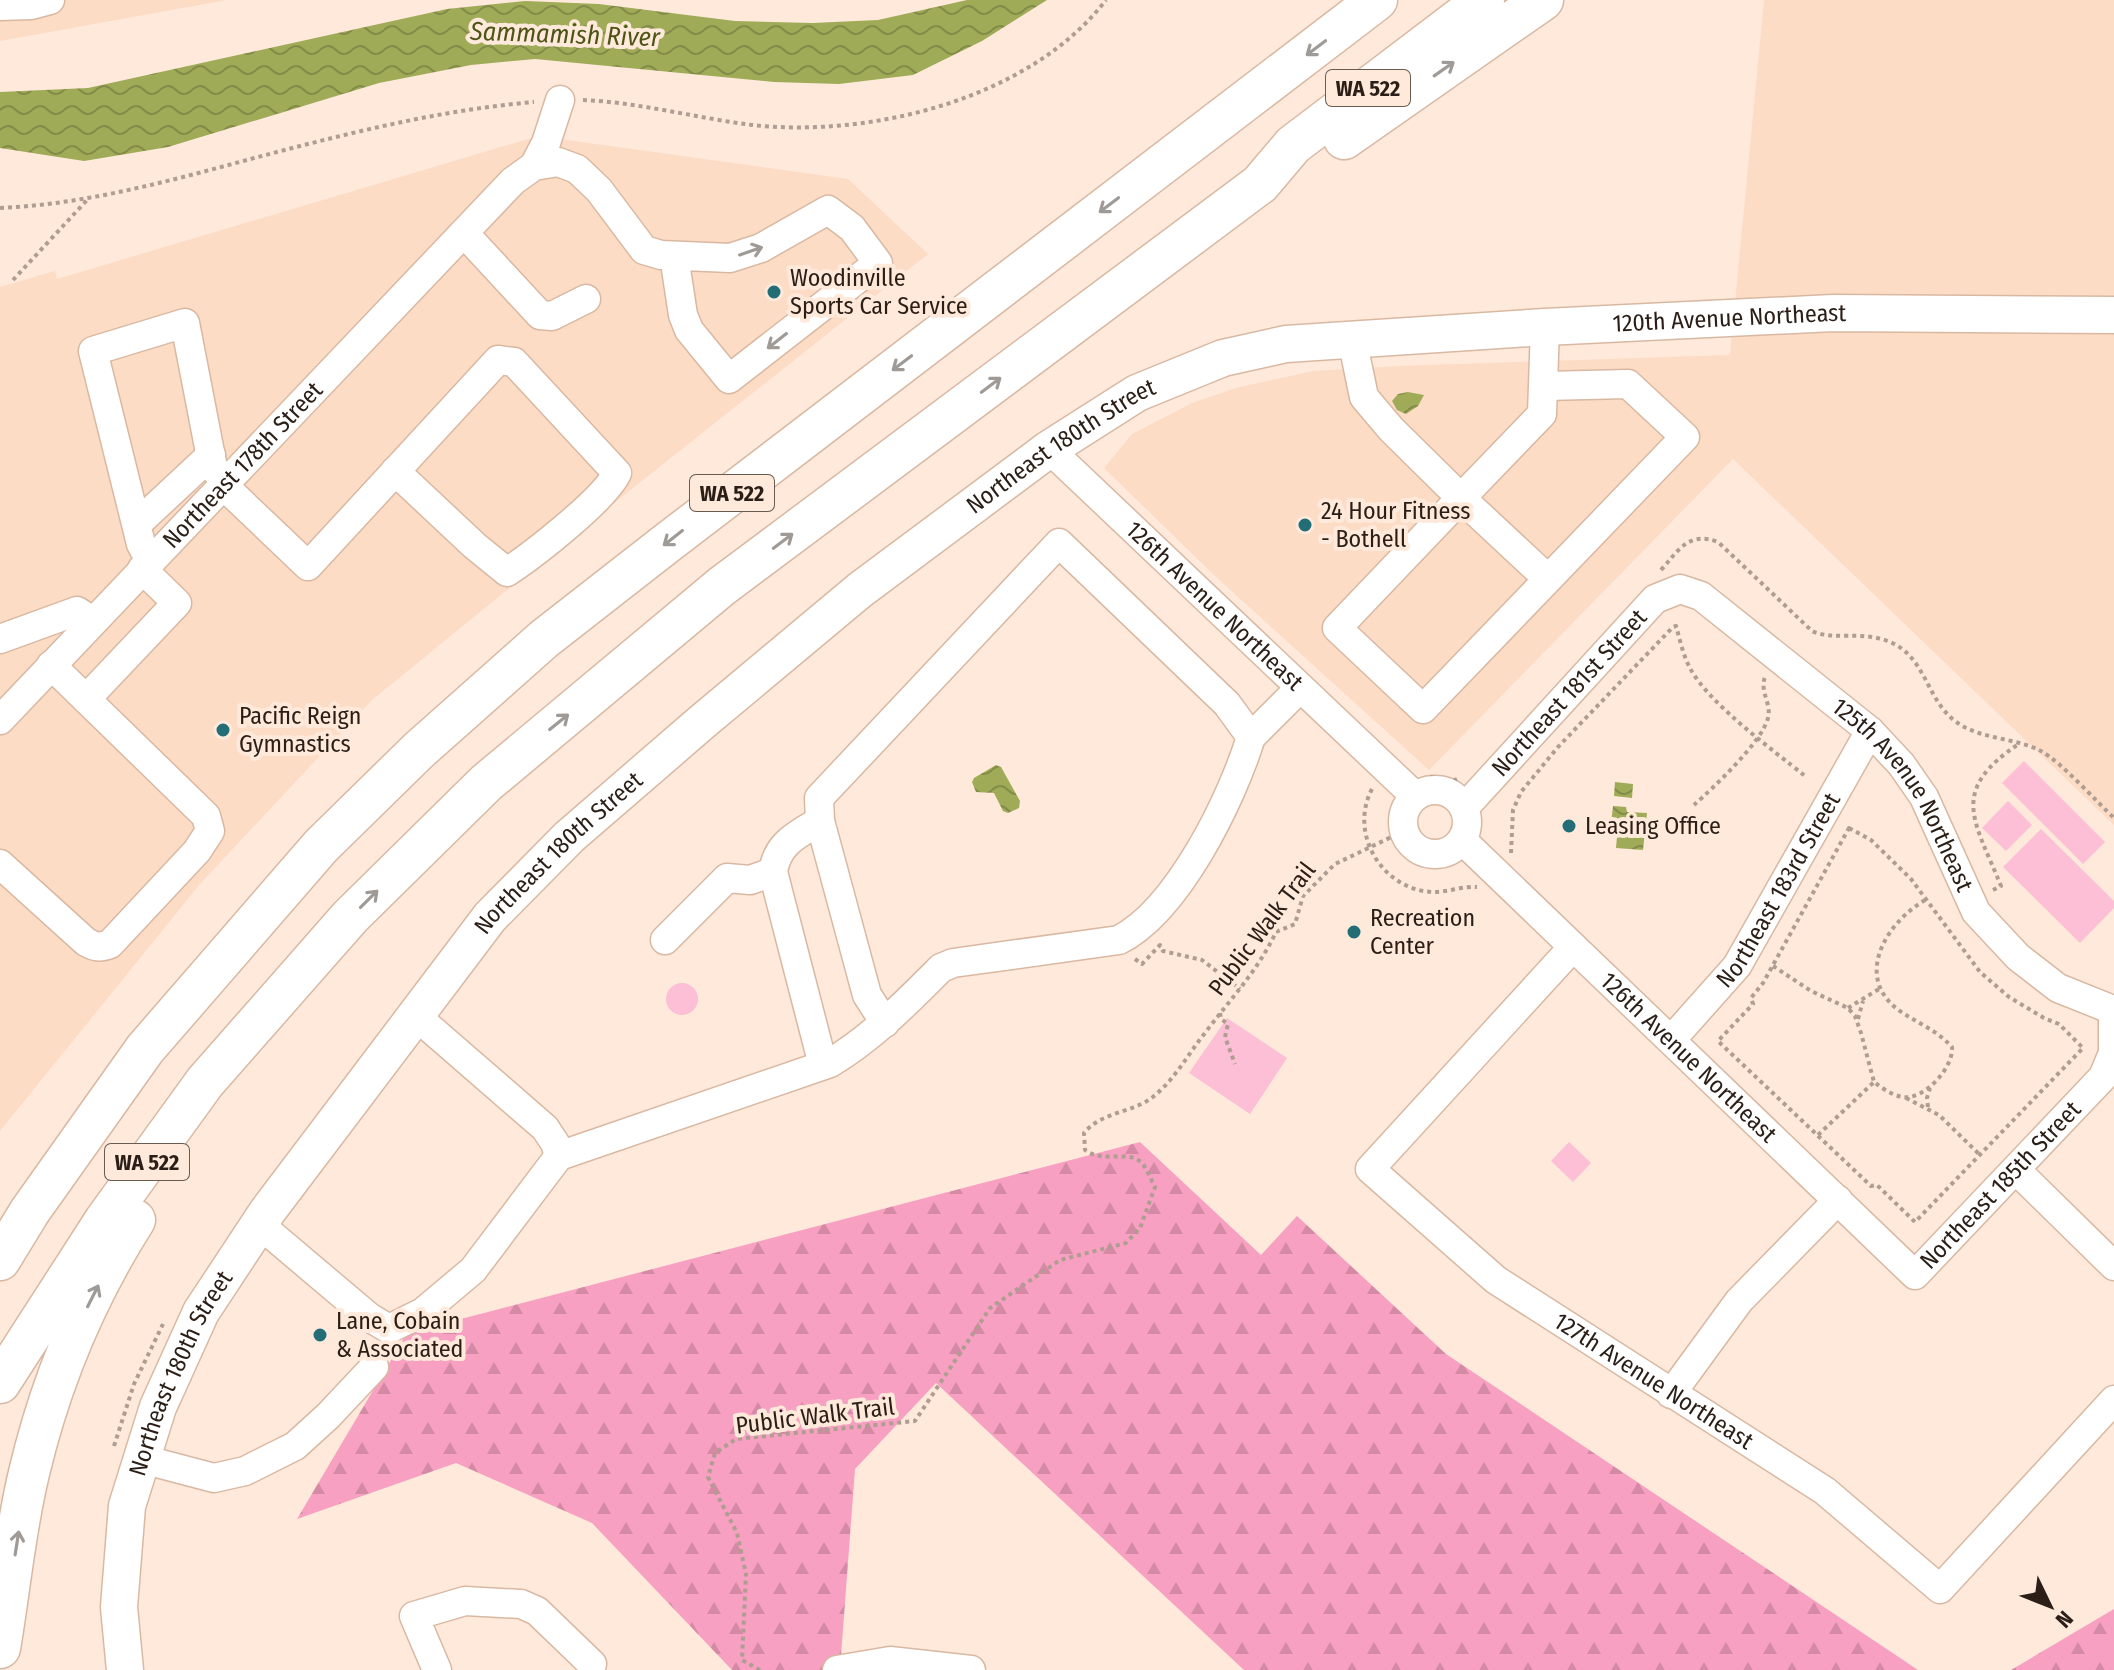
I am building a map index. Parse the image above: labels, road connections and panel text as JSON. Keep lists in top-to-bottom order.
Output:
{
  "streets": {
    "highway": ["WA 522"],
    "main road": ["120th Avenue Northeast", "Northeast 180th Street"],
    "street": [
      "Northeast 178th Street",
      "126th Avenue Northeast",
      "Northeast 181st Street",
      "125th Avenue Northeast",
      "Northeast 183rd Street",
      "Northeast 185th Street",
      "127th Avenue Northeast"
    ],
    "path": ["Public Walk Trail"]
  },
  "crossings": [
    ["120th Avenue Northeast", "Northeast 180th Street"],
    ["Northeast 180th Street", "126th Avenue Northeast"],
    ["126th Avenue Northeast", "Northeast 181st Street"],
    ["126th Avenue Northeast", "Northeast 183rd Street"],
    ["126th Avenue Northeast", "Public Walk Trail"],
    ["126th Avenue Northeast", "Northeast 185th Street"],
    ["126th Avenue Northeast", "127th Avenue Northeast"],
    ["Northeast 181st Street", "125th Avenue Northeast"],
    ["Northeast 181st Street", "Public Walk Trail"],
    ["125th Avenue Northeast", "Northeast 183rd Street"],
    ["125th Avenue Northeast", "Northeast 185th Street"]
  ],
  "water": ["Sammamish River"],
  "places": [
    "Woodinville Sports Car Service",
    "24 Hour Fitness - Bothell",
    "Pacific Reign Gymnastics",
    "Leasing Office",
    "Recreation Center",
    "Lane, Cobain & Associated"
  ],
  "north": "bottom right"
}
